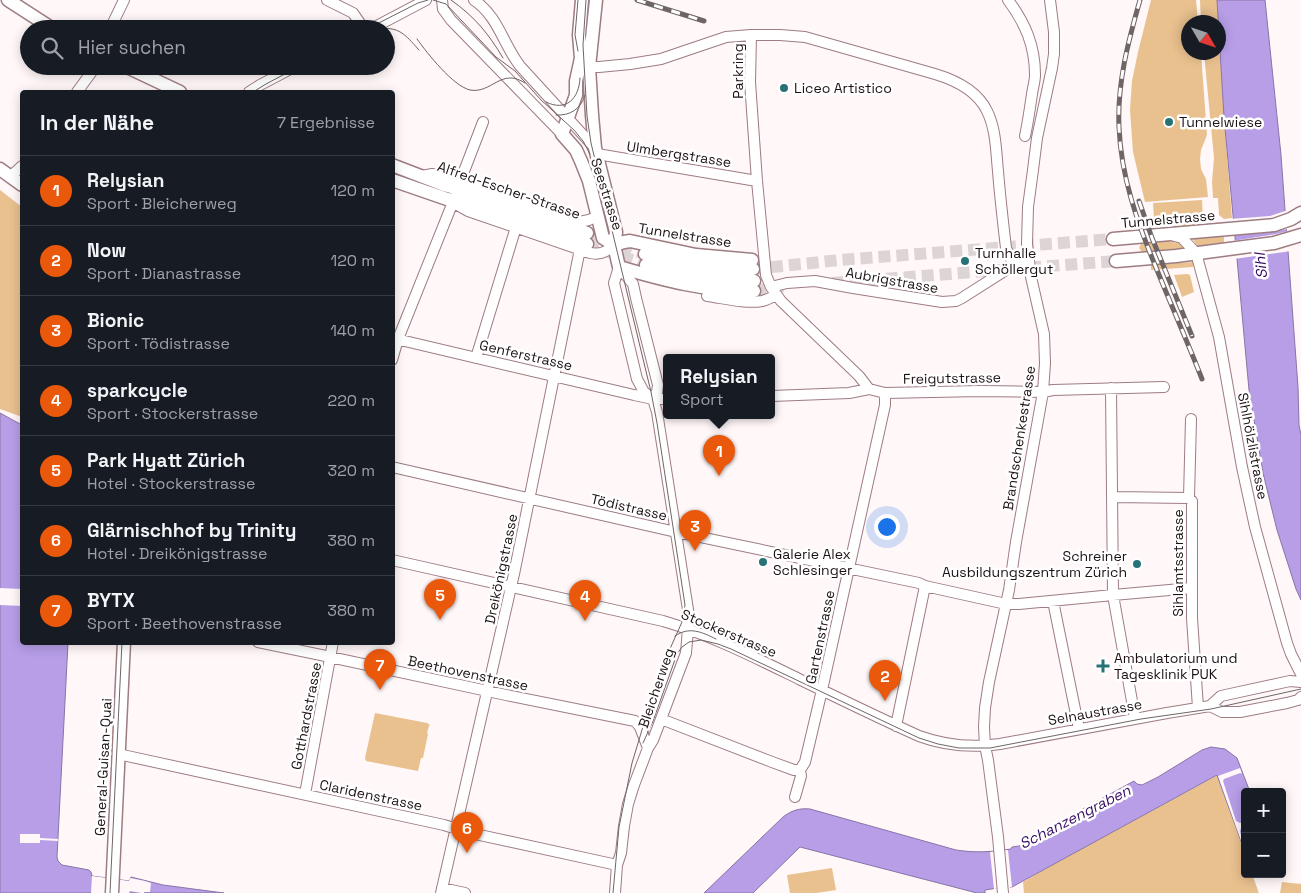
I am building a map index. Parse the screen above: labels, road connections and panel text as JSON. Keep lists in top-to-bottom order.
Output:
{
  "streets": {
    "main road": [
      "Alfred-Escher-Strasse",
      "Seestrasse",
      "Tunnelstrasse",
      "Bleicherweg",
      "General-Guisan-Quai"
    ],
    "street": [
      "Parkring",
      "Ulmbergstrasse",
      "Aubrigstrasse",
      "Genferstrasse",
      "Freigutstrasse",
      "Brandschenkestrasse",
      "Sihlhölzlistrasse",
      "Tödistrasse",
      "Sihlamtsstrasse",
      "Dreikönigstrasse",
      "Stockerstrasse",
      "Gartenstrasse",
      "Beethovenstrasse",
      "Selnaustrasse",
      "Gotthardstrasse",
      "Claridenstrasse"
    ]
  },
  "crossings": [
    ["Parkring", "Ulmbergstrasse"],
    ["Parkring", "Aubrigstrasse"],
    ["Ulmbergstrasse", "Seestrasse"],
    ["Alfred-Escher-Strasse", "Seestrasse"],
    ["Alfred-Escher-Strasse", "Tunnelstrasse"],
    ["Alfred-Escher-Strasse", "Dreikönigstrasse"],
    ["Alfred-Escher-Strasse", "Bleicherweg"],
    ["Seestrasse", "Tunnelstrasse"],
    ["Seestrasse", "Bleicherweg"],
    ["Tunnelstrasse", "Bleicherweg"],
    ["Aubrigstrasse", "Brandschenkestrasse"],
    ["Genferstrasse", "Dreikönigstrasse"],
    ["Genferstrasse", "Bleicherweg"],
    ["Freigutstrasse", "Brandschenkestrasse"],
    ["Freigutstrasse", "Gartenstrasse"],
    ["Brandschenkestrasse", "Tödistrasse"],
    ["Brandschenkestrasse", "Stockerstrasse"],
    ["Brandschenkestrasse", "Selnaustrasse"],
    ["Tödistrasse", "Sihlamtsstrasse"],
    ["Tödistrasse", "Dreikönigstrasse"],
    ["Tödistrasse", "Gartenstrasse"],
    ["Tödistrasse", "Bleicherweg"],
    ["Sihlamtsstrasse", "Selnaustrasse"],
    ["Dreikönigstrasse", "Stockerstrasse"],
    ["Dreikönigstrasse", "Beethovenstrasse"],
    ["Dreikönigstrasse", "Claridenstrasse"],
    ["Stockerstrasse", "Gartenstrasse"],
    ["Stockerstrasse", "Bleicherweg"],
    ["Stockerstrasse", "Selnaustrasse"],
    ["Beethovenstrasse", "Bleicherweg"],
    ["Beethovenstrasse", "Gotthardstrasse"],
    ["Bleicherweg", "Claridenstrasse"],
    ["Gotthardstrasse", "Claridenstrasse"],
    ["General-Guisan-Quai", "Claridenstrasse"]
  ],
  "water": ["Sihl", "Schanzengraben"],
  "places": {
    "other": [
      "Liceo Artistico",
      "Tunnelwiese",
      "Turnhalle Schöllergut",
      "Galerie Alex Schlesinger",
      "Schreiner Ausbildungszentrum Zürich"
    ],
    "health": ["Ambulatorium und Tagesklinik PUK"]
  },
  "north": "bottom right",
  "page": {
    "search": "Hier suchen",
    "heading": ["In der Nähe", "7 Ergebnisse"],
    "list": [
      {
        "mark": "1",
        "name": "Relysian",
        "note": "Sport · Bleicherweg",
        "value": "120 m"
      },
      {
        "mark": "2",
        "name": "Now",
        "note": "Sport · Dianastrasse",
        "value": "120 m"
      },
      {
        "mark": "3",
        "name": "Bionic",
        "note": "Sport · Tödistrasse",
        "value": "140 m"
      },
      {
        "mark": "4",
        "name": "sparkcycle",
        "note": "Sport · Stockerstrasse",
        "value": "220 m"
      },
      {
        "mark": "5",
        "name": "Park Hyatt Zürich",
        "note": "Hotel · Stockerstrasse",
        "value": "320 m"
      },
      {
        "mark": "6",
        "name": "Glärnischhof by Trinity",
        "note": "Hotel · Dreikönigstrasse",
        "value": "380 m"
      },
      {
        "mark": "7",
        "name": "BYTX",
        "note": "Sport · Beethovenstrasse",
        "value": "380 m"
      }
    ],
    "popup": ["Relysian", "Sport"],
    "pins": [
      "1",
      "3",
      "5",
      "4",
      "7",
      "2",
      "6"
    ],
    "map_buttons": ["+", "−"]
  }
}
